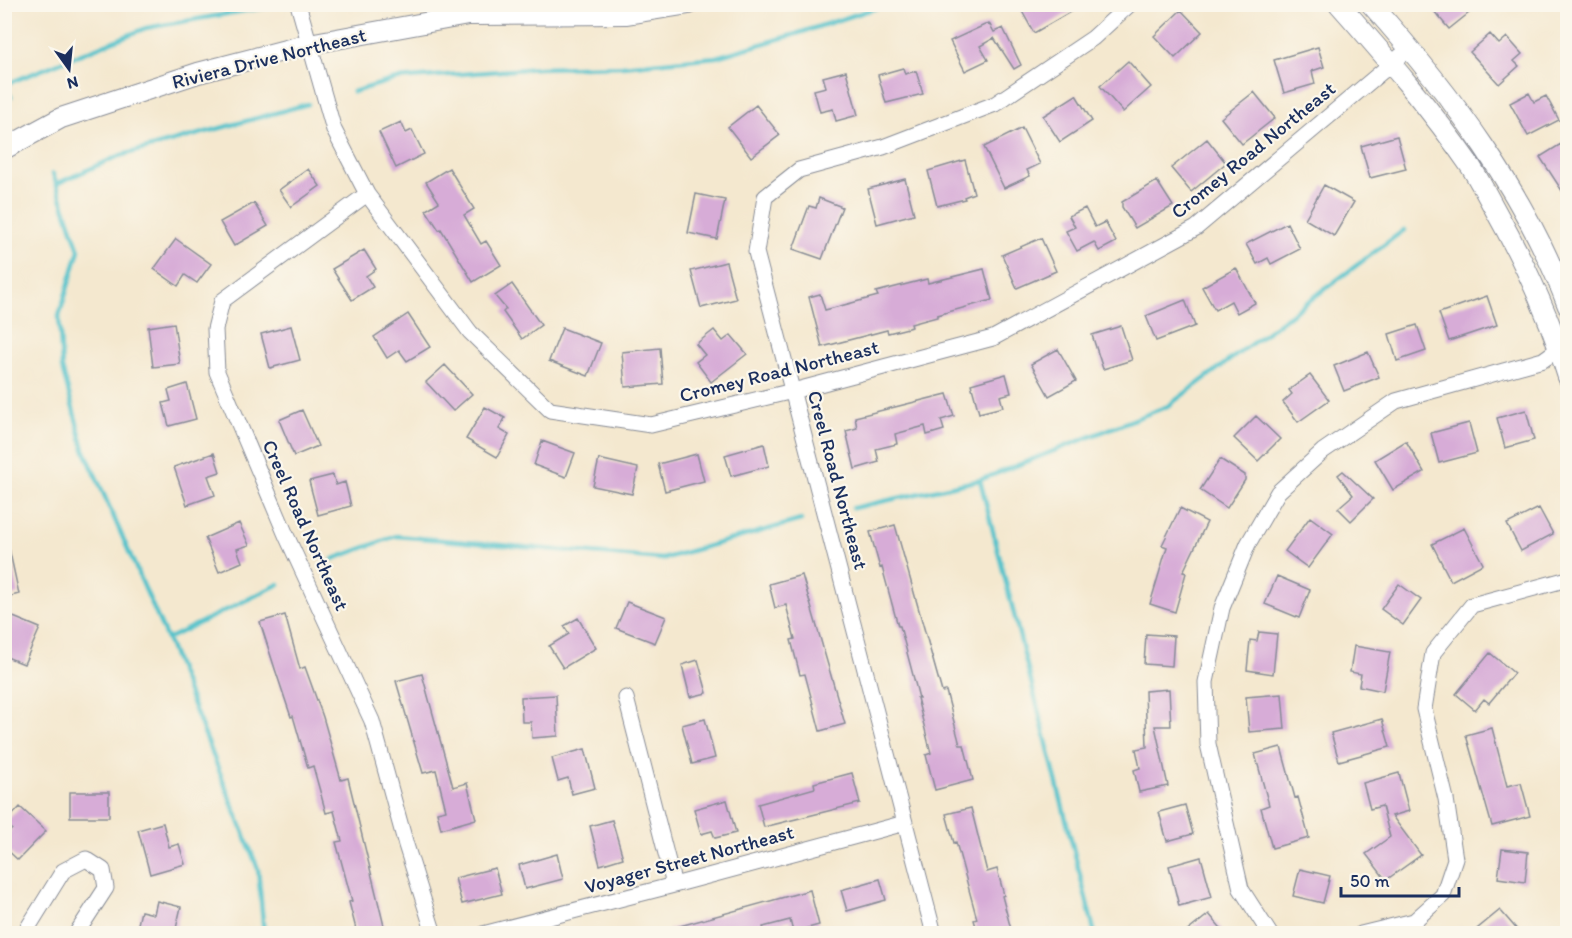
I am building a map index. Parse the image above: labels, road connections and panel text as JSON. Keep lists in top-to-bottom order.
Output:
{
  "streets": {
    "street": [
      "Riviera Drive Northeast",
      "Cromey Road Northeast",
      "Creel Road Northeast",
      "Voyager Street Northeast"
    ]
  },
  "crossings": [
    ["Riviera Drive Northeast", "Cromey Road Northeast"],
    ["Cromey Road Northeast", "Creel Road Northeast"],
    ["Creel Road Northeast", "Voyager Street Northeast"]
  ],
  "scale_bar": "50 m",
  "north": "bottom"
}
